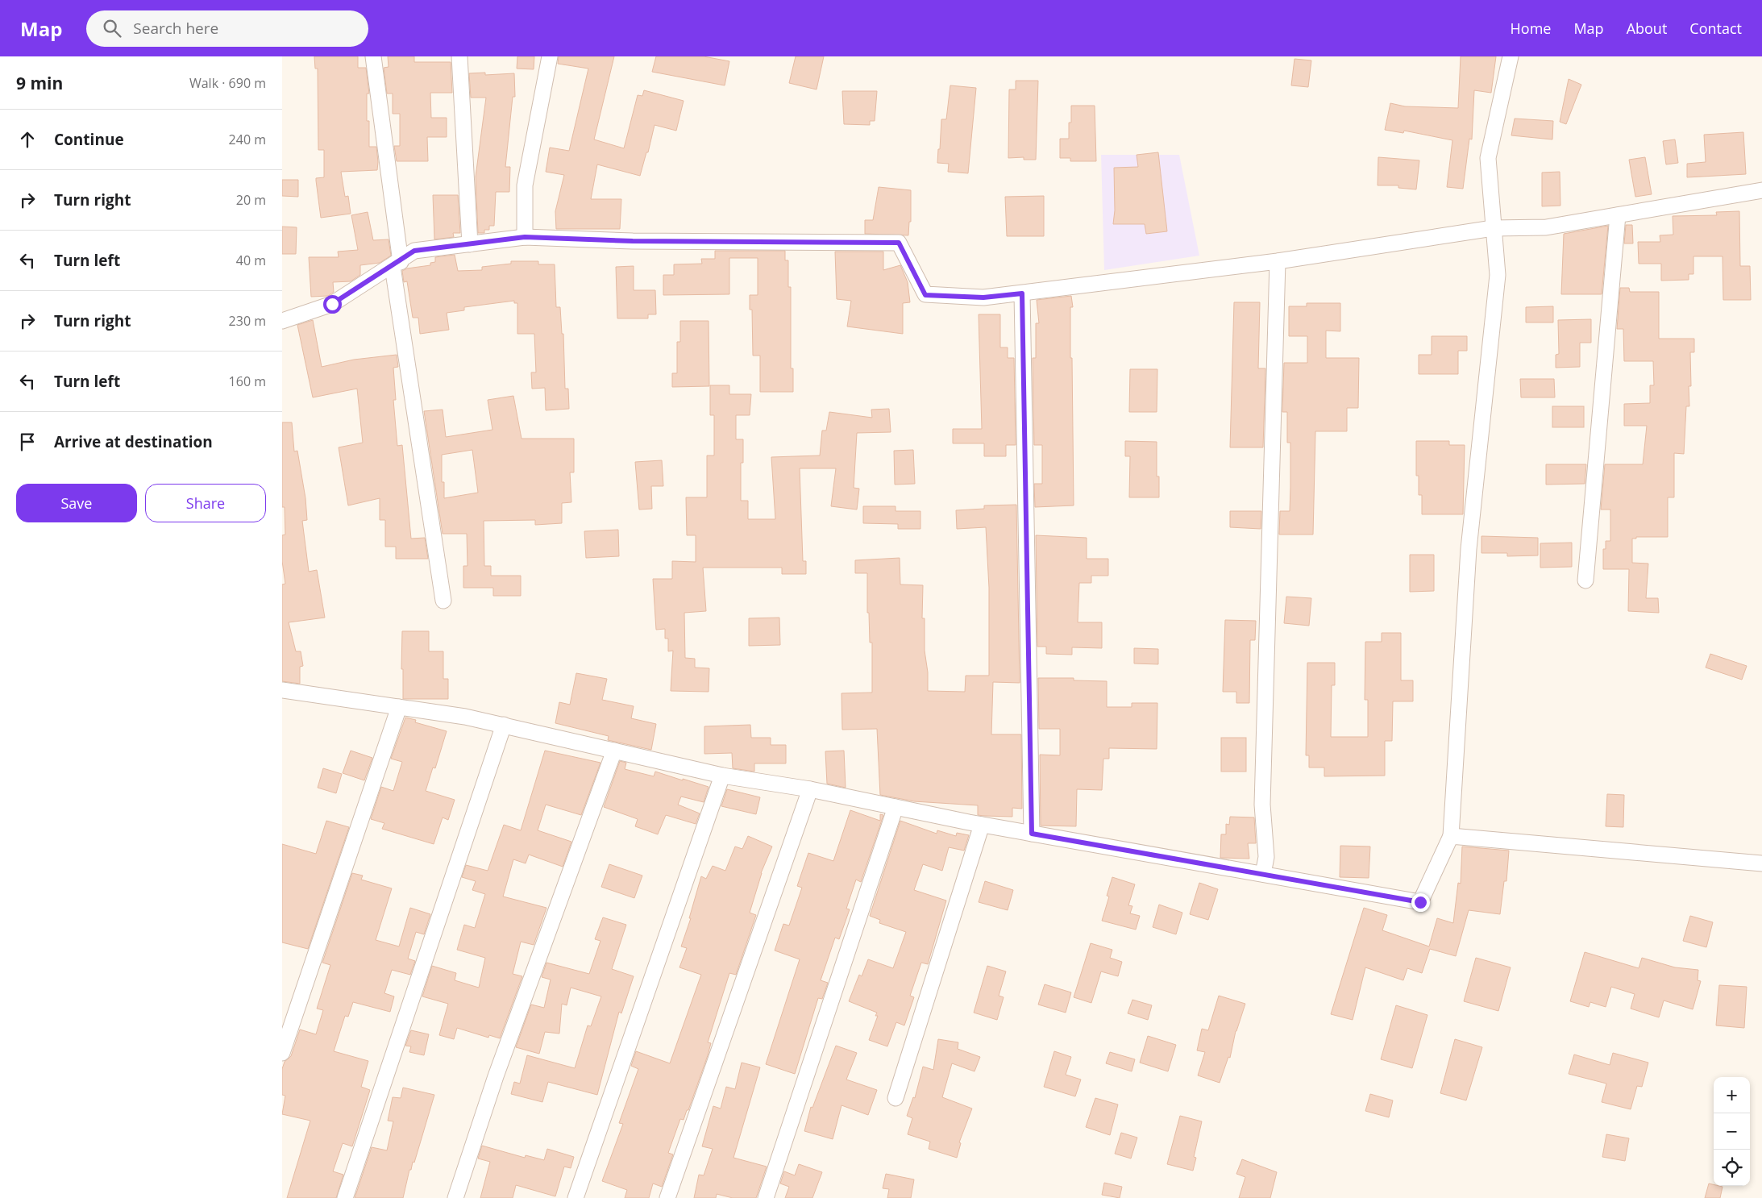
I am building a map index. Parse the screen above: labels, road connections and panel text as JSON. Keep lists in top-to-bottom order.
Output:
{
  "page": {
    "header": "Map",
    "search": "Search here",
    "nav": [
      "Home",
      "Map",
      "About",
      "Contact"
    ],
    "heading": ["9 min", "Walk · 690 m"],
    "list": [
      ["Continue", "240 m"],
      ["Turn right", "20 m"],
      ["Turn left", "40 m"],
      ["Turn right", "230 m"],
      ["Turn left", "160 m"],
      "Arrive at destination"
    ],
    "buttons": ["Save", "Share"],
    "map_buttons": ["+", "−"]
  }
}
